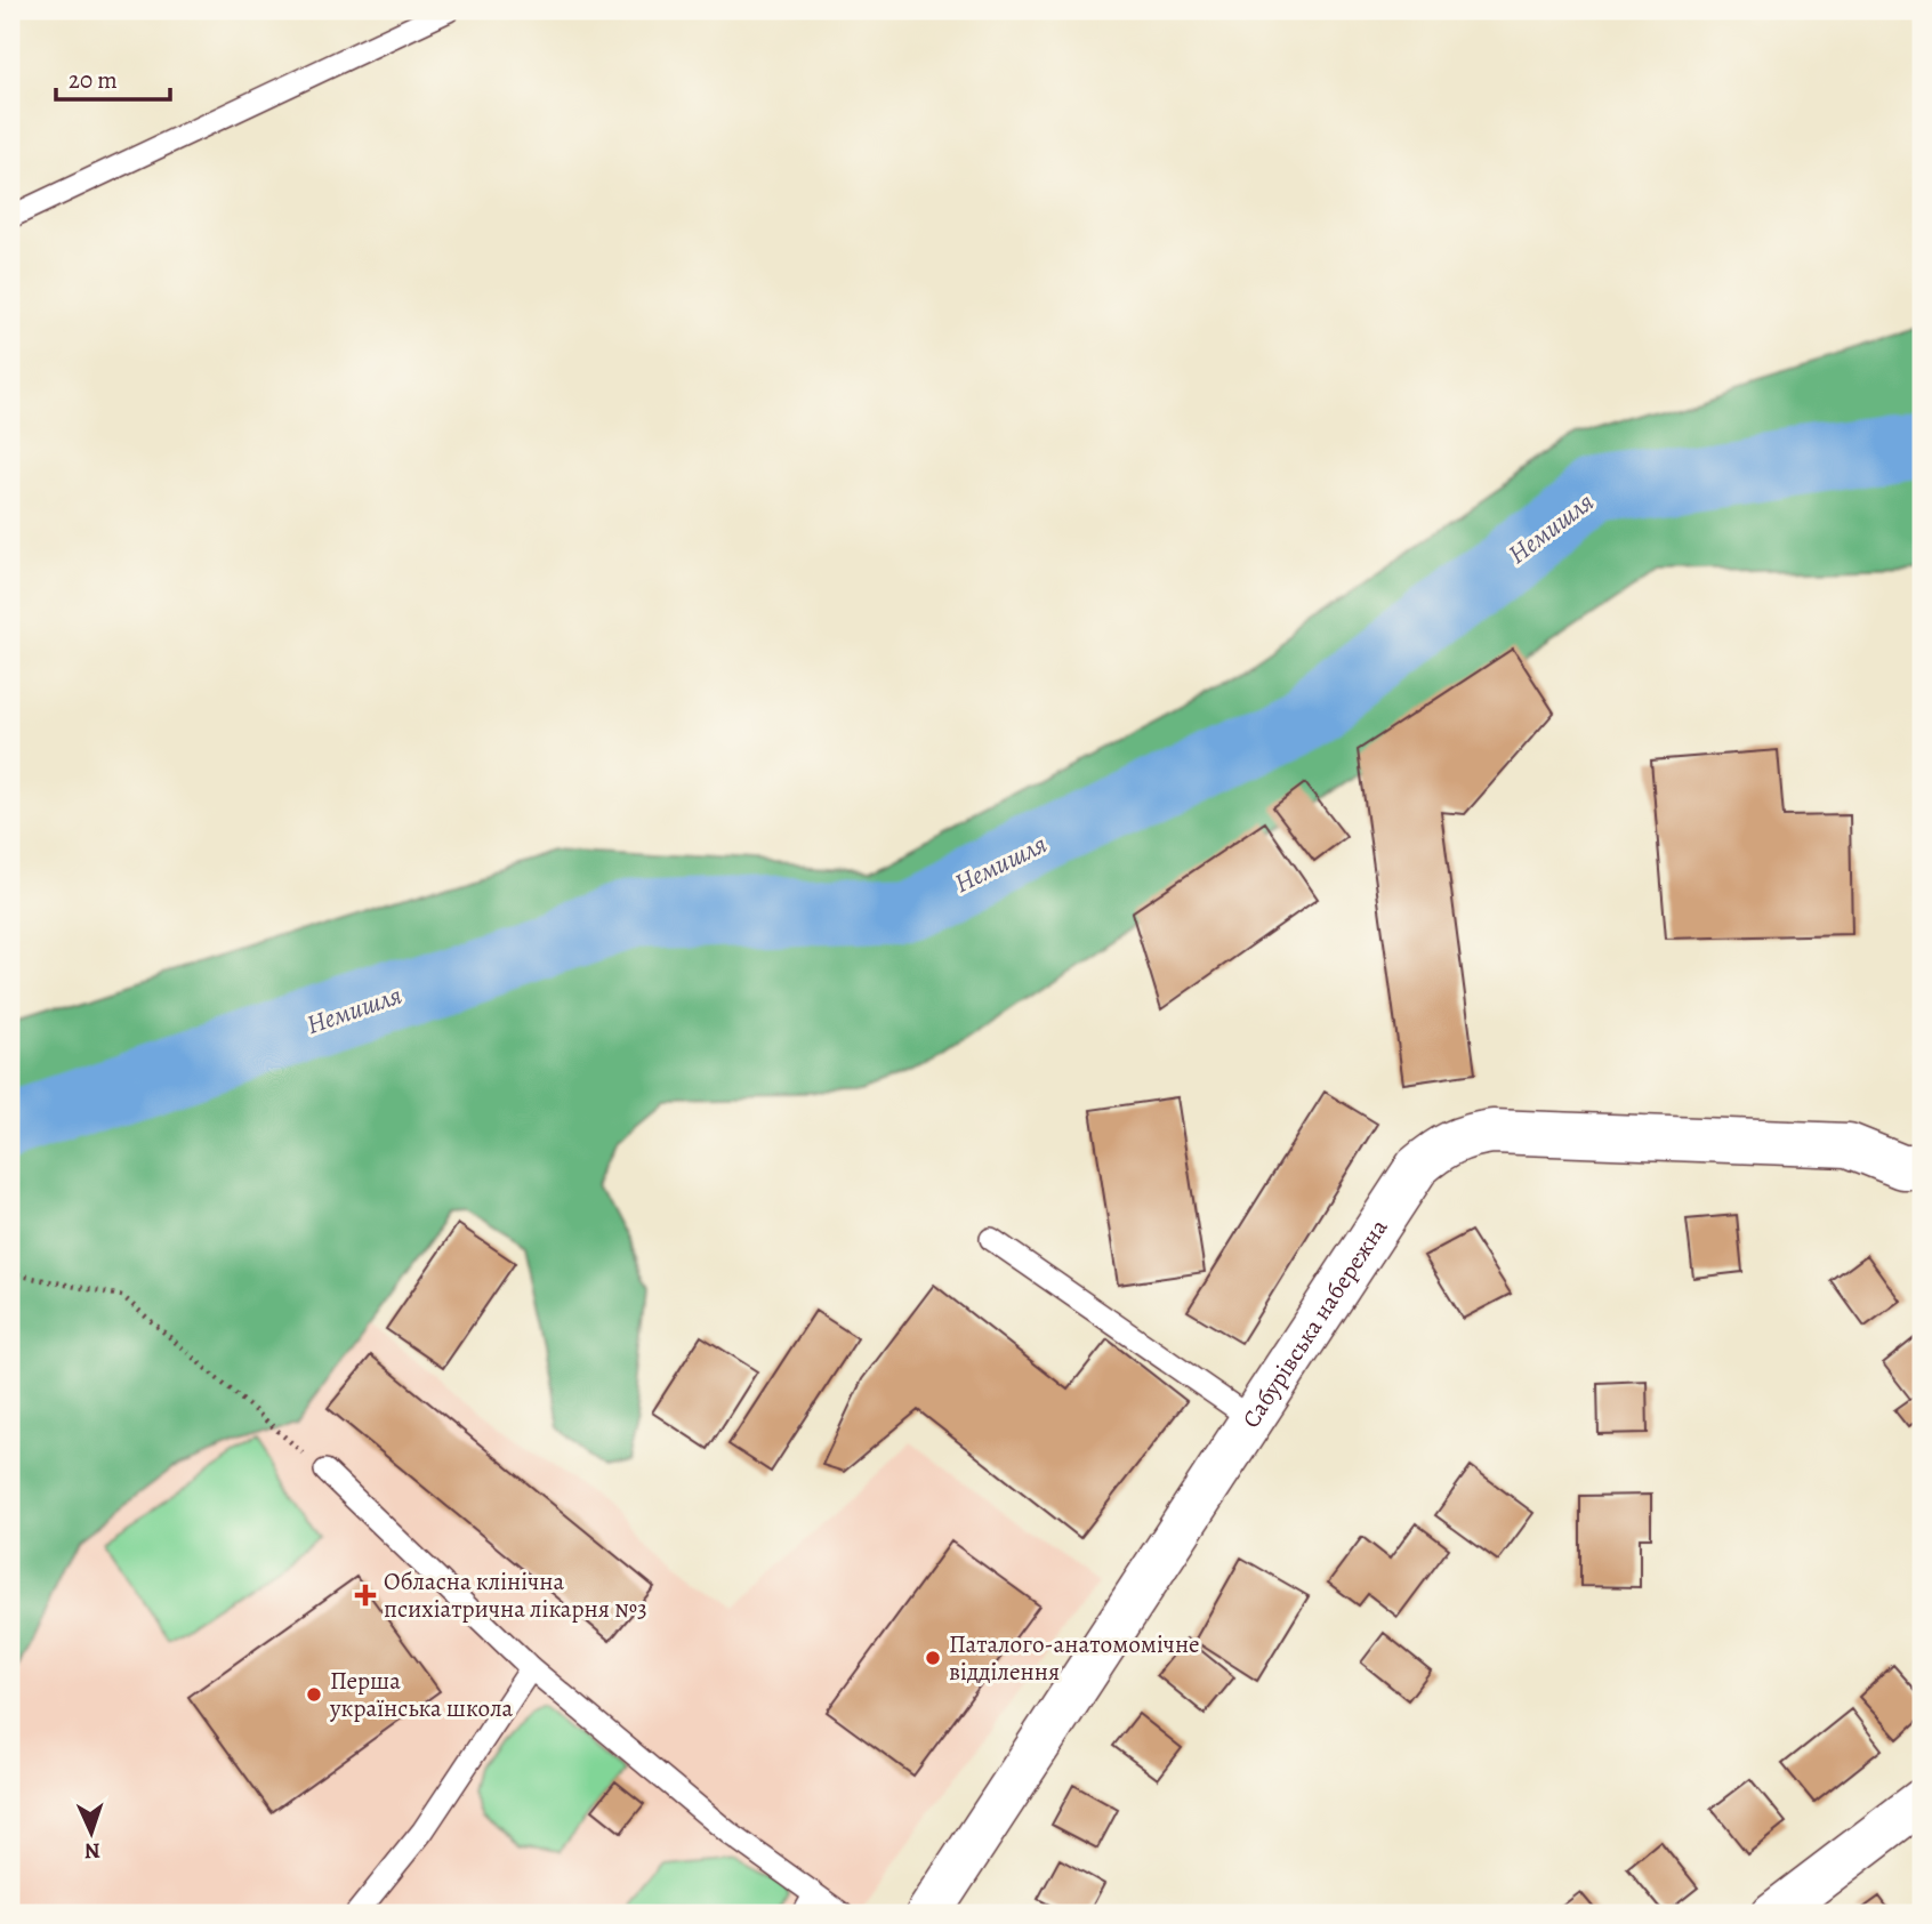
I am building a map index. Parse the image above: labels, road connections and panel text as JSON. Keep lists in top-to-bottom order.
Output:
{
  "streets": {
    "street": ["Сабурівська набережна"]
  },
  "water": ["Немишля"],
  "places": {
    "health": ["Обласна клінічна психіатрична лікарня №3"],
    "other": ["Паталого-анатомомічне відділення", "Перша українська школа"]
  },
  "scale_bar": "20 m",
  "north": "bottom"
}
